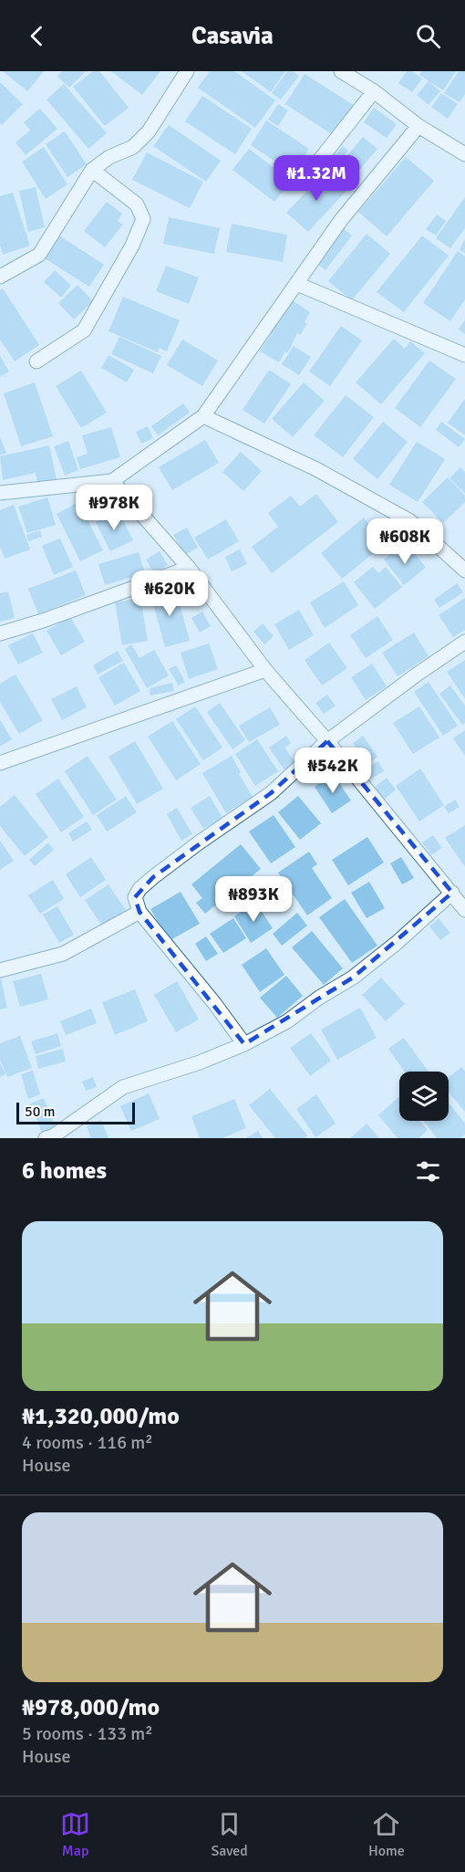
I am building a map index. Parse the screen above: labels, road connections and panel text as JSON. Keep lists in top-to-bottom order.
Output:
{
  "scale_bar": "50 m",
  "page": {
    "header": "Casavia",
    "price": [
      "₦1.32M",
      "₦978K",
      "₦608K",
      "₦620K",
      "₦542K",
      "₦893K"
    ],
    "scale": "50 m",
    "heading": "6 homes",
    "list": [
      {
        "name": "₦1,320,000/mo",
        "note": "4 rooms · 116 m² · House"
      },
      {
        "name": "₦978,000/mo",
        "note": "5 rooms · 133 m² · House"
      }
    ],
    "tabs": ["Map", "Saved", "Home"]
  }
}
